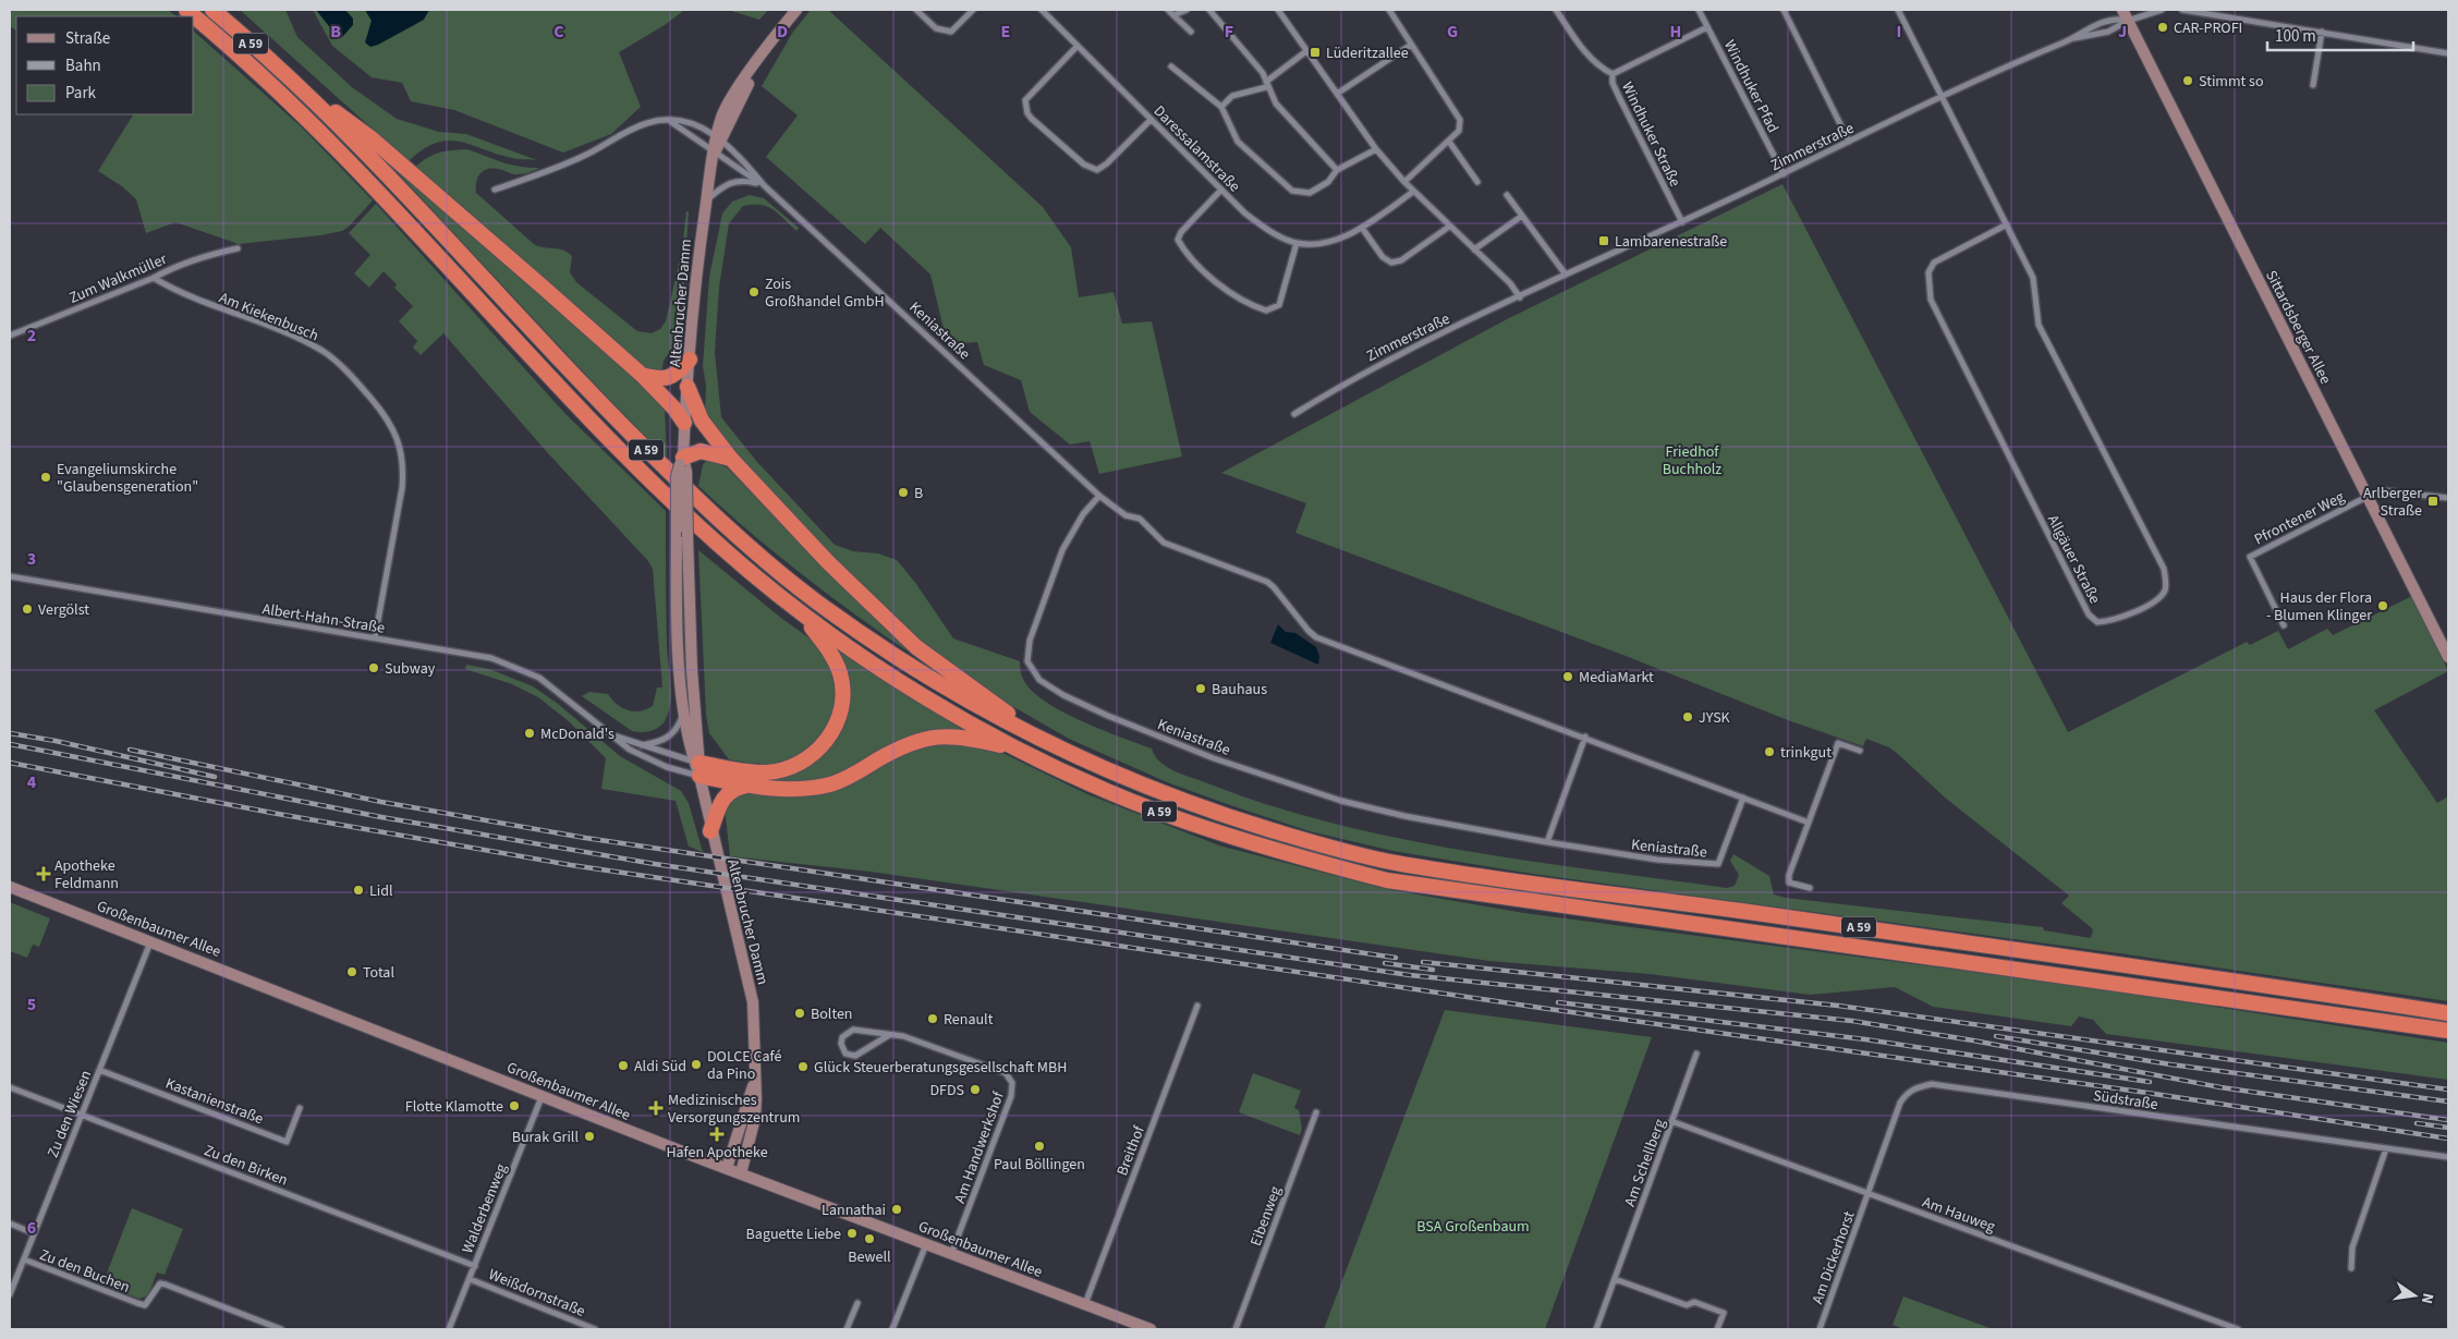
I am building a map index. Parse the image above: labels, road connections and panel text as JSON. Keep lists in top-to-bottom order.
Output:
{
  "streets": {
    "highway": ["A 59"],
    "main road": ["Altenbrucher Damm", "Sittardsberger Allee", "Großenbaumer Allee"],
    "street": [
      "Windhuker Pfad",
      "Windhuker Straße",
      "Zimmerstraße",
      "Daressalamstraße",
      "Zum Walkmüller",
      "Am Kiekenbusch",
      "Keniastraße",
      "Pfrontener Weg",
      "Allgäuer Straße",
      "Albert-Hahn-Straße",
      "Südstraße",
      "Kastanienstraße",
      "Zu den Wiesen",
      "Am Handwerkshof",
      "Breithof",
      "Am Schellberg",
      "Zu den Birken",
      "Walderbenweg",
      "Am Hauweg",
      "Eibenweg",
      "Am Dickerhorst",
      "Zu den Buchen",
      "Weißdornstraße"
    ]
  },
  "crossings": [
    ["Windhuker Pfad", "Zimmerstraße"],
    ["Windhuker Straße", "Zimmerstraße"],
    ["Zimmerstraße", "Sittardsberger Allee"],
    ["Zimmerstraße", "Allgäuer Straße"],
    ["Zum Walkmüller", "Am Kiekenbusch"],
    ["Altenbrucher Damm", "Keniastraße"],
    ["Altenbrucher Damm", "Albert-Hahn-Straße"],
    ["Altenbrucher Damm", "Großenbaumer Allee"],
    ["Am Kiekenbusch", "Albert-Hahn-Straße"],
    ["Sittardsberger Allee", "Pfrontener Weg"],
    ["Großenbaumer Allee", "Zu den Wiesen"],
    ["Großenbaumer Allee", "Am Handwerkshof"],
    ["Großenbaumer Allee", "Breithof"],
    ["Großenbaumer Allee", "Walderbenweg"],
    ["Südstraße", "Am Hauweg"],
    ["Südstraße", "Am Dickerhorst"],
    ["Kastanienstraße", "Zu den Wiesen"],
    ["Zu den Wiesen", "Zu den Birken"],
    ["Zu den Wiesen", "Zu den Buchen"],
    ["Am Schellberg", "Am Hauweg"],
    ["Zu den Birken", "Walderbenweg"],
    ["Walderbenweg", "Weißdornstraße"],
    ["Am Hauweg", "Am Dickerhorst"]
  ],
  "parks": ["Friedhof Buchholz", "BSA Großenbaum"],
  "places": {
    "other": [
      "CAR-PROFI",
      "Stimmt so",
      "Zois Großhandel GmbH",
      "Evangeliumskirche \"Glaubensgeneration\"",
      "B",
      "Haus der Flora - Blumen Klinger",
      "Vergölst",
      "Subway",
      "MediaMarkt",
      "Bauhaus",
      "JYSK",
      "McDonald's",
      "trinkgut",
      "Lidl",
      "Total",
      "Bolten",
      "Renault",
      "DOLCE Café da Pino",
      "Aldi Süd",
      "Glück Steuerberatungsgesellschaft MBH",
      "DFDS",
      "Flotte Klamotte",
      "Burak Grill",
      "Paul Böllingen",
      "Lannathai",
      "Baguette Liebe",
      "Bewell"
    ],
    "transit": ["Lüderitzallee", "Lambarenestraße", "Arlberger Straße"],
    "health": ["Apotheke Feldmann", "Medizinisches Versorgungszentrum", "Hafen Apotheke"]
  },
  "legend": ["Straße", "Bahn", "Park"],
  "scale_bar": "100 m",
  "north": "right",
  "grid": {
    "columns": [
      "B",
      "C",
      "D",
      "E",
      "F",
      "G",
      "H",
      "I",
      "J"
    ],
    "rows": [
      "2",
      "3",
      "4",
      "5",
      "6"
    ]
  }
}
